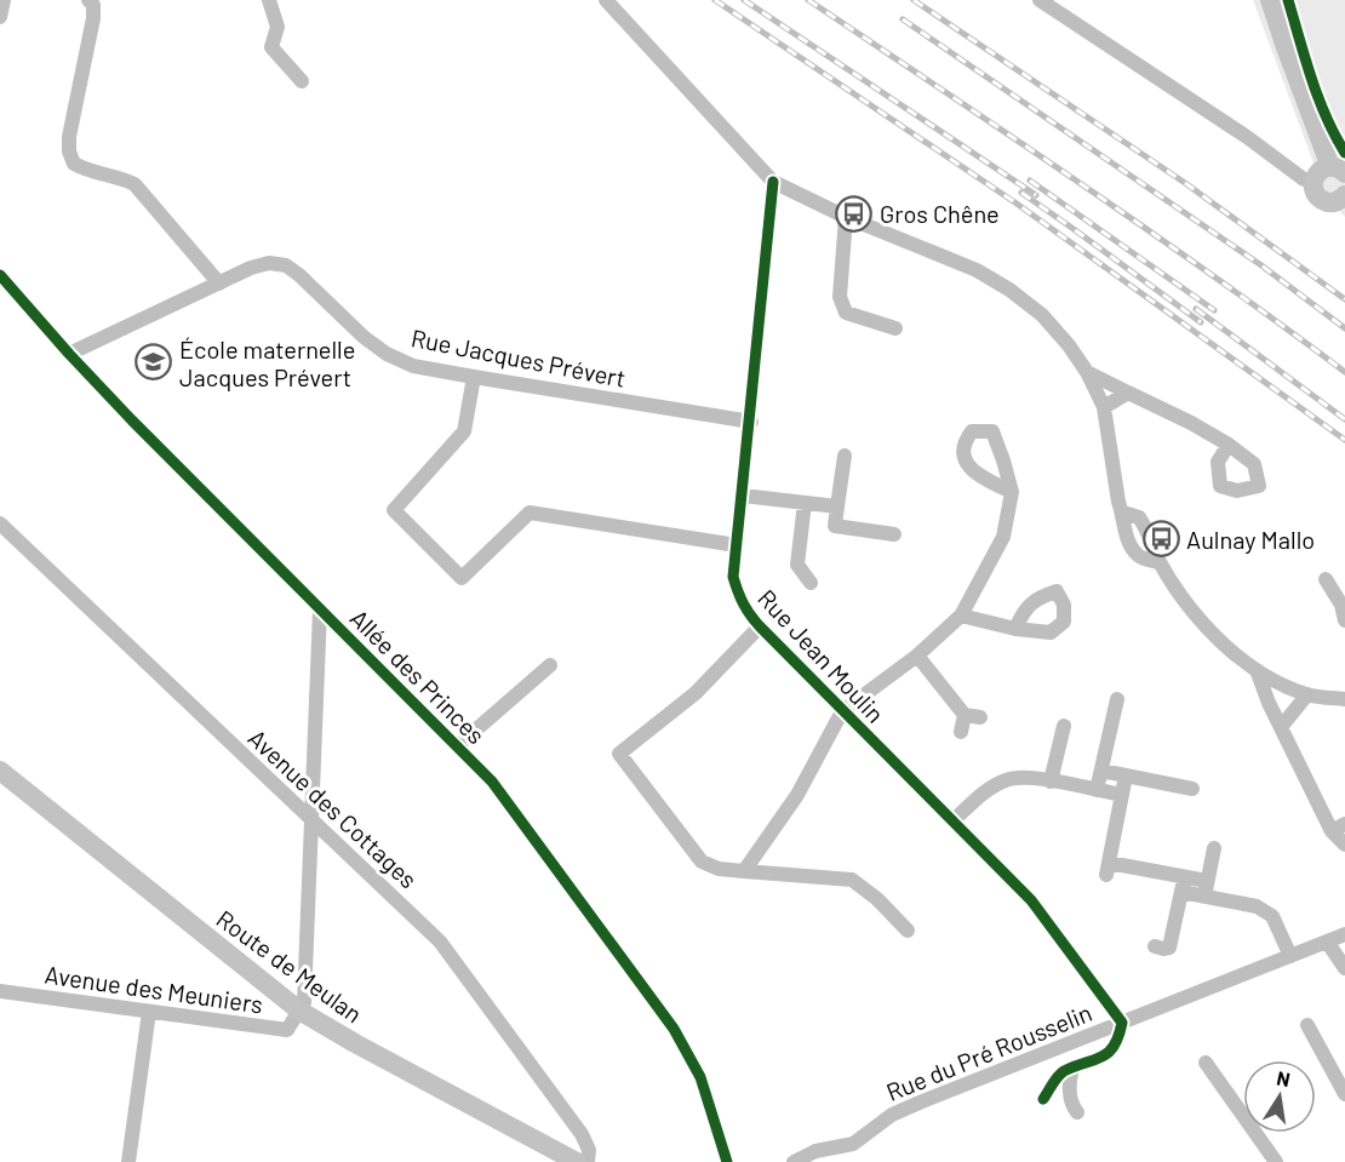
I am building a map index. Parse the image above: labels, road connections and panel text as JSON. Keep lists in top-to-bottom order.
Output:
{
  "streets": {
    "main road": ["Route de Meulan"],
    "street": [
      "Rue Jacques Prévert",
      "Rue Jean Moulin",
      "Allée des Princes",
      "Avenue des Cottages",
      "Avenue des Meuniers",
      "Rue du Pré Rousselin"
    ]
  },
  "crossings": [
    ["Rue Jacques Prévert", "Rue Jean Moulin"],
    ["Rue Jacques Prévert", "Allée des Princes"],
    ["Rue Jean Moulin", "Rue du Pré Rousselin"],
    ["Route de Meulan", "Avenue des Meuniers"]
  ],
  "places": {
    "bus stop": ["Gros Chêne", "Aulnay Mallo"],
    "school or university": ["École maternelle Jacques Prévert"]
  },
  "north": "top"
}
